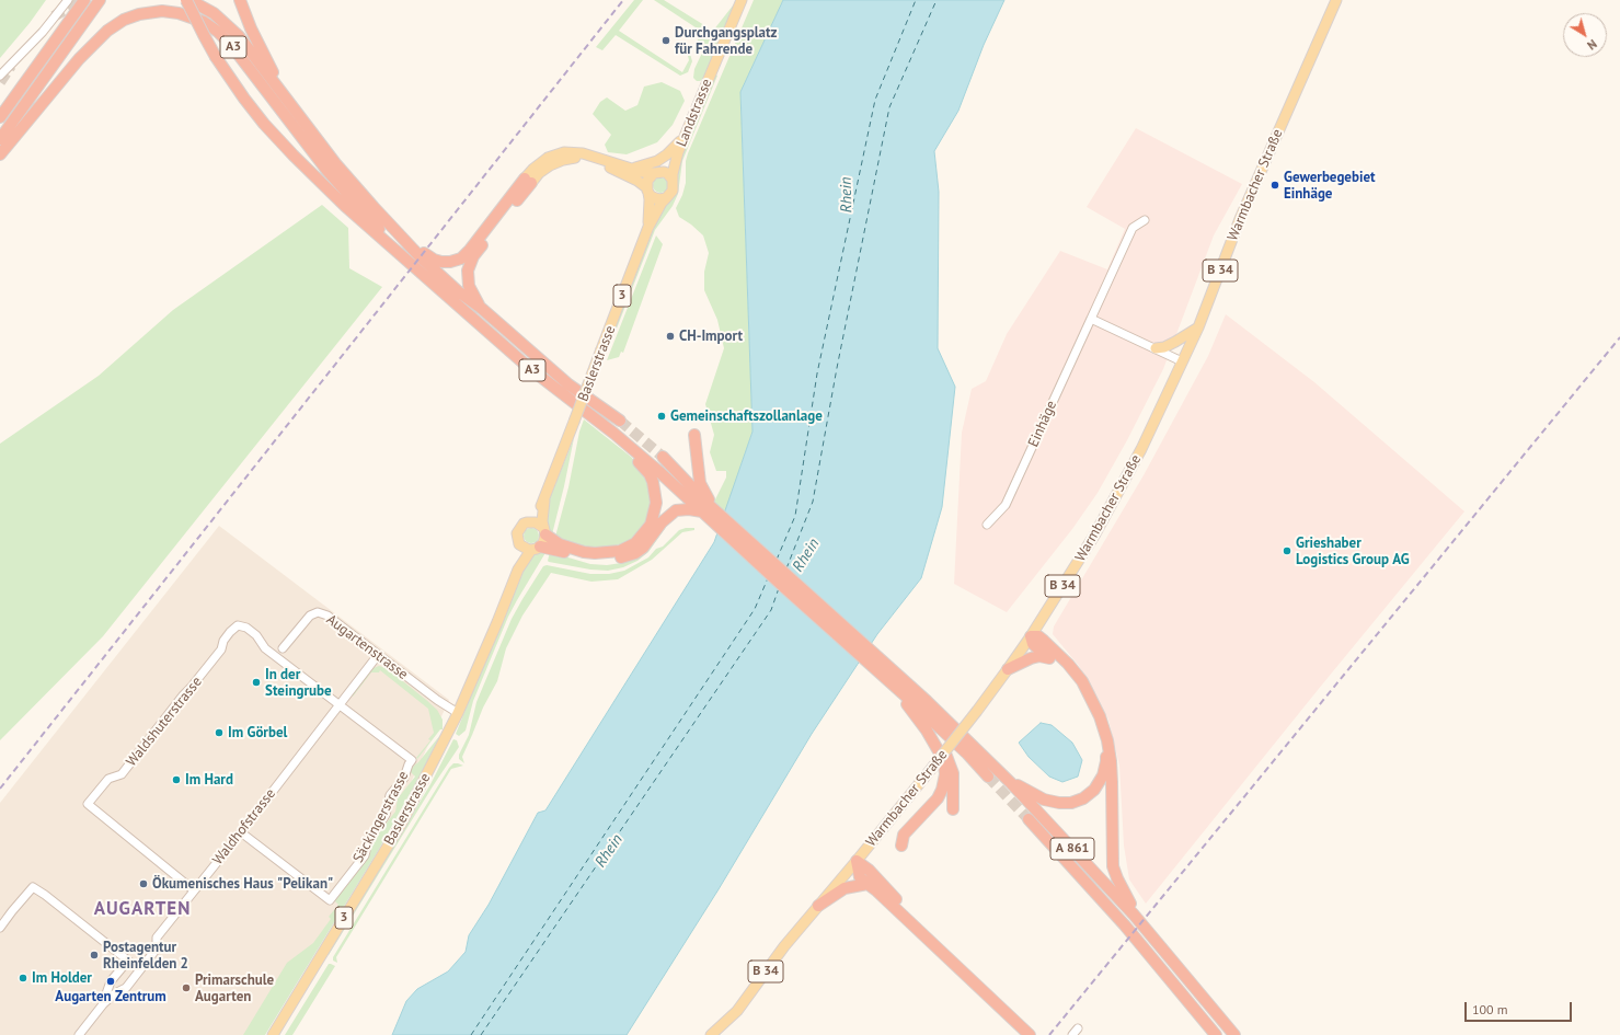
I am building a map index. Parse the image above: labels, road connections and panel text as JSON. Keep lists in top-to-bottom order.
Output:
{
  "streets": {
    "highway": ["A3", "A 861"],
    "main road": [
      "Landstrasse",
      "Warmbacher Straße",
      "B 34",
      "3",
      "Baslerstrasse"
    ],
    "street": [
      "Einhäge",
      "Augartenstrasse",
      "Waldshuterstrasse",
      "Säckingerstrasse",
      "Waldhofstrasse"
    ]
  },
  "crossings": [
    ["A3", "A 861"],
    ["Landstrasse", "Baslerstrasse"],
    ["Baslerstrasse", "Augartenstrasse"],
    ["Augartenstrasse", "Waldhofstrasse"],
    ["Waldshuterstrasse", "Säckingerstrasse"],
    ["Waldshuterstrasse", "Waldhofstrasse"],
    ["Säckingerstrasse", "Waldhofstrasse"]
  ],
  "districts": ["AUGARTEN"],
  "water": ["Rhein"],
  "places": [
    "Durchgangsplatz für Fahrende",
    "Gewerbegebiet Einhäge",
    "CH-Import",
    "Gemeinschaftszollanlage",
    "Grieshaber Logistics Group AG",
    "In der Steingrube",
    "Im Görbel",
    "Im Hard",
    "Ökumenisches Haus \"Pelikan\"",
    "Postagentur Rheinfelden 2",
    "Im Holder",
    "Augarten Zentrum",
    "Primarschule Augarten"
  ],
  "scale_bar": "100 m",
  "north": "bottom right"
}
